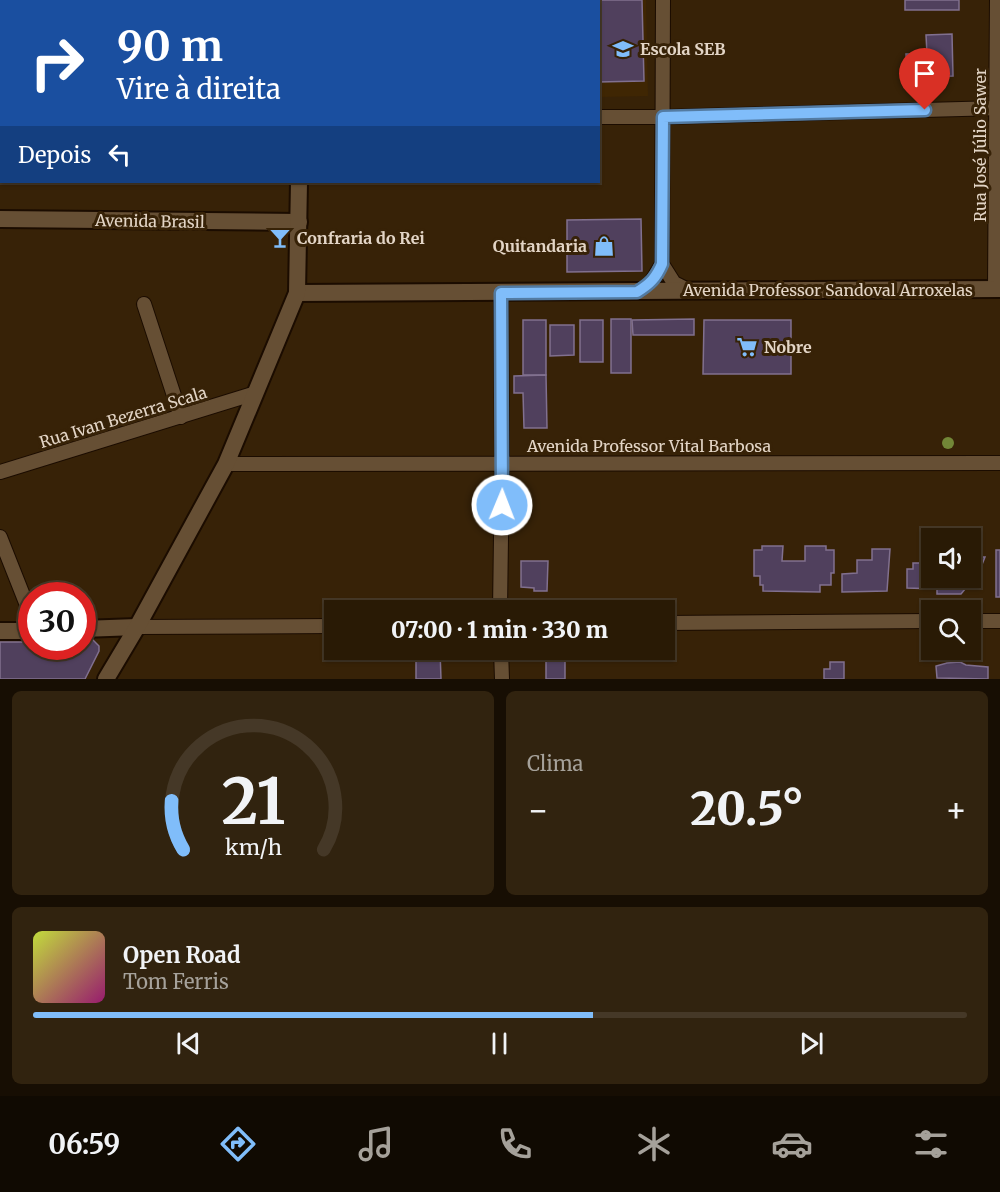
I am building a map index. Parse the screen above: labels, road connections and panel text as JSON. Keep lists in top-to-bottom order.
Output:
{
  "streets": {
    "street": [
      "Rua José Júlio Sawer",
      "Avenida Brasil",
      "Avenida Professor Sandoval Arroxelas",
      "Rua Ivan Bezerra Scala",
      "Avenida Professor Vital Barbosa"
    ]
  },
  "crossings": [
    ["Rua José Júlio Sawer", "Avenida Professor Sandoval Arroxelas"]
  ],
  "places": {
    "school or university": ["Escola SEB"],
    "bar": ["Confraria do Rei"],
    "shop": ["Quitandaria"],
    "supermarket": ["Nobre"]
  },
  "page": {
    "turn": ["90 m", "Vire à direita"],
    "then": "Depois",
    "limit": "30",
    "trip": "07:00 · 1 min · 330 m",
    "tile": "Clima",
    "heat": ["−", "20.5°", "+"],
    "song": ["Open Road", "Tom Ferris"],
    "tabs": "06:59",
    "gauge": ["21", "km/h"]
  }
}
